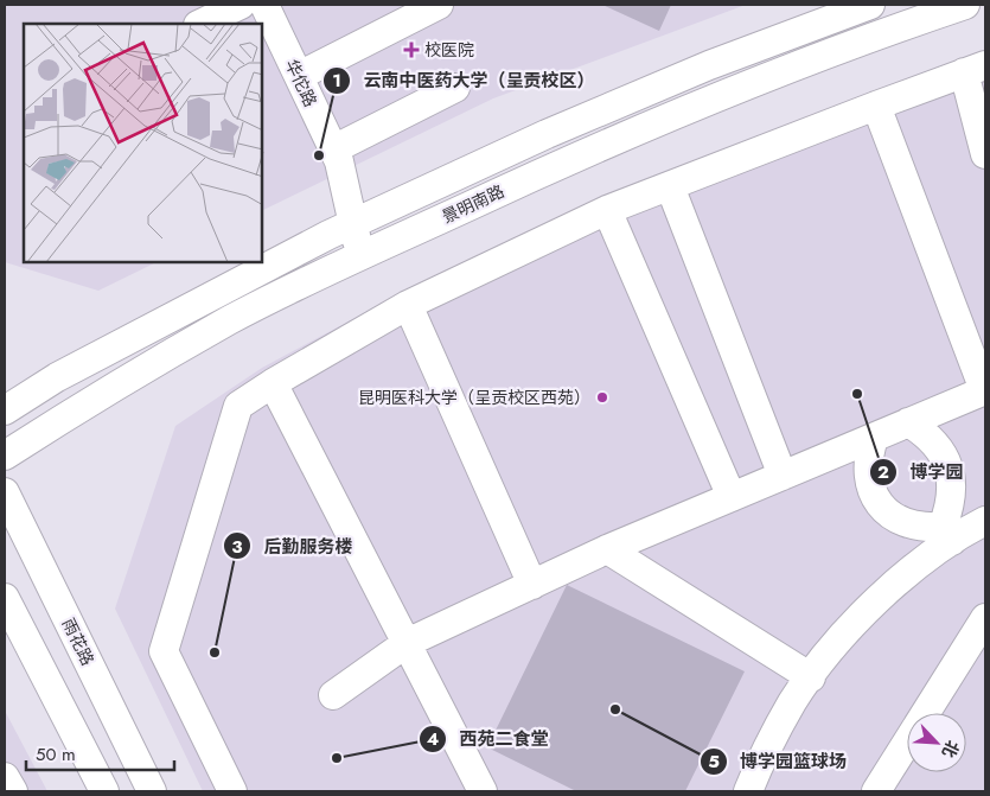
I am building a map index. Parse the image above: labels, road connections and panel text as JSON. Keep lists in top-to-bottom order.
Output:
{
  "streets": {
    "street": ["华佗路", "景明南路", "雨花路"]
  },
  "crossings": [
    ["华佗路", "景明南路"]
  ],
  "places": {
    "health": ["校医院"],
    "other": [
      "云南中医药大学（呈贡校区）",
      "博学园",
      "昆明医科大学（呈贡校区西苑）",
      "后勤服务楼",
      "博学园篮球场",
      "西苑二食堂"
    ]
  },
  "scale_bar": "50 m",
  "north": "bottom right"
}
